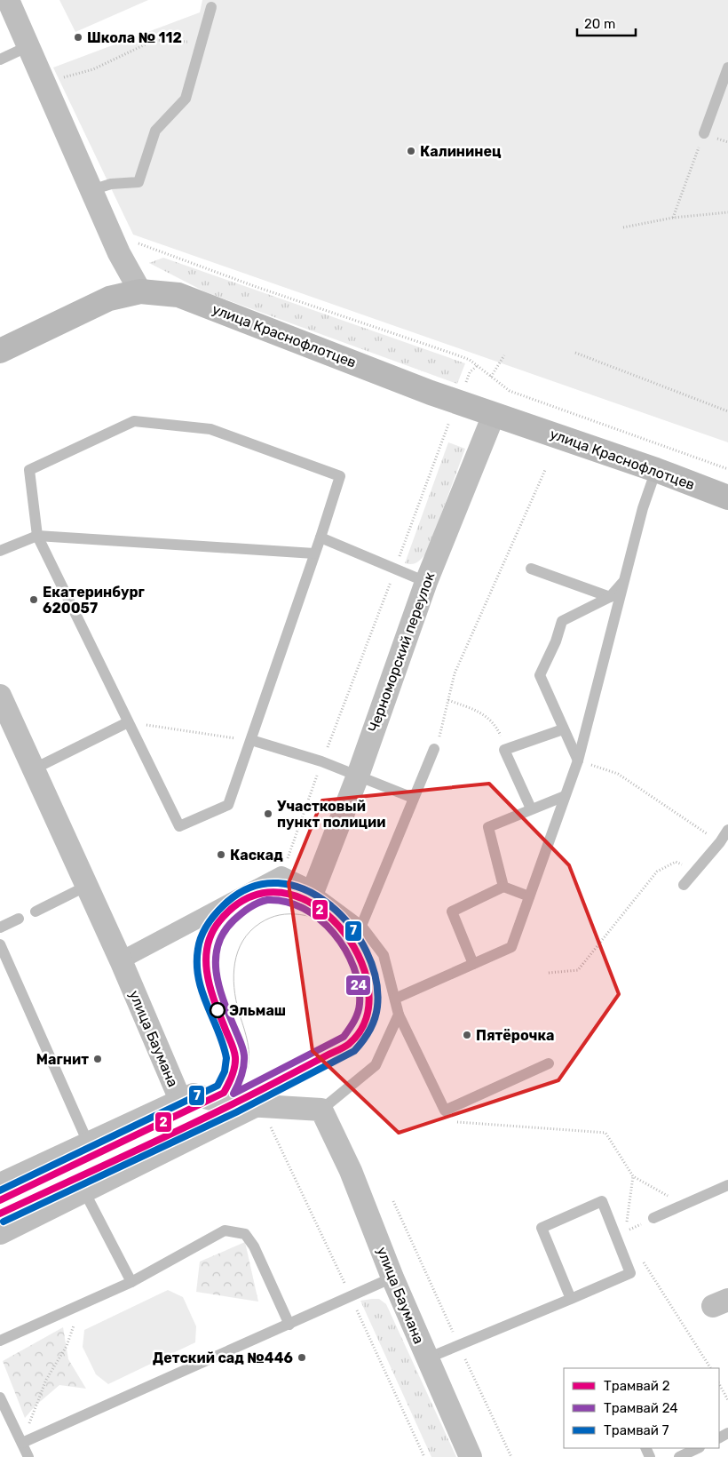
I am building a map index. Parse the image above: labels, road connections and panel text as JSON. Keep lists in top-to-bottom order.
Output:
{
  "streets": {
    "main road": ["улица Краснофлотцев"],
    "street": ["Черноморский переулок", "улица Баумана"]
  },
  "crossings": [
    ["улица Краснофлотцев", "Черноморский переулок"]
  ],
  "places": [
    "Школа № 112",
    "Калининец",
    "Екатеринбург 620057",
    "Участковый пункт полиции",
    "Каскад",
    "Эльмаш",
    "Пятёрочка",
    "Магнит",
    "Детский сад №446"
  ],
  "lines": ["tram line 7", "tram line 2", "tram line 24"],
  "legend": ["Трамвай 2", "Трамвай 24", "Трамвай 7"],
  "scale_bar": "20 m"
}
